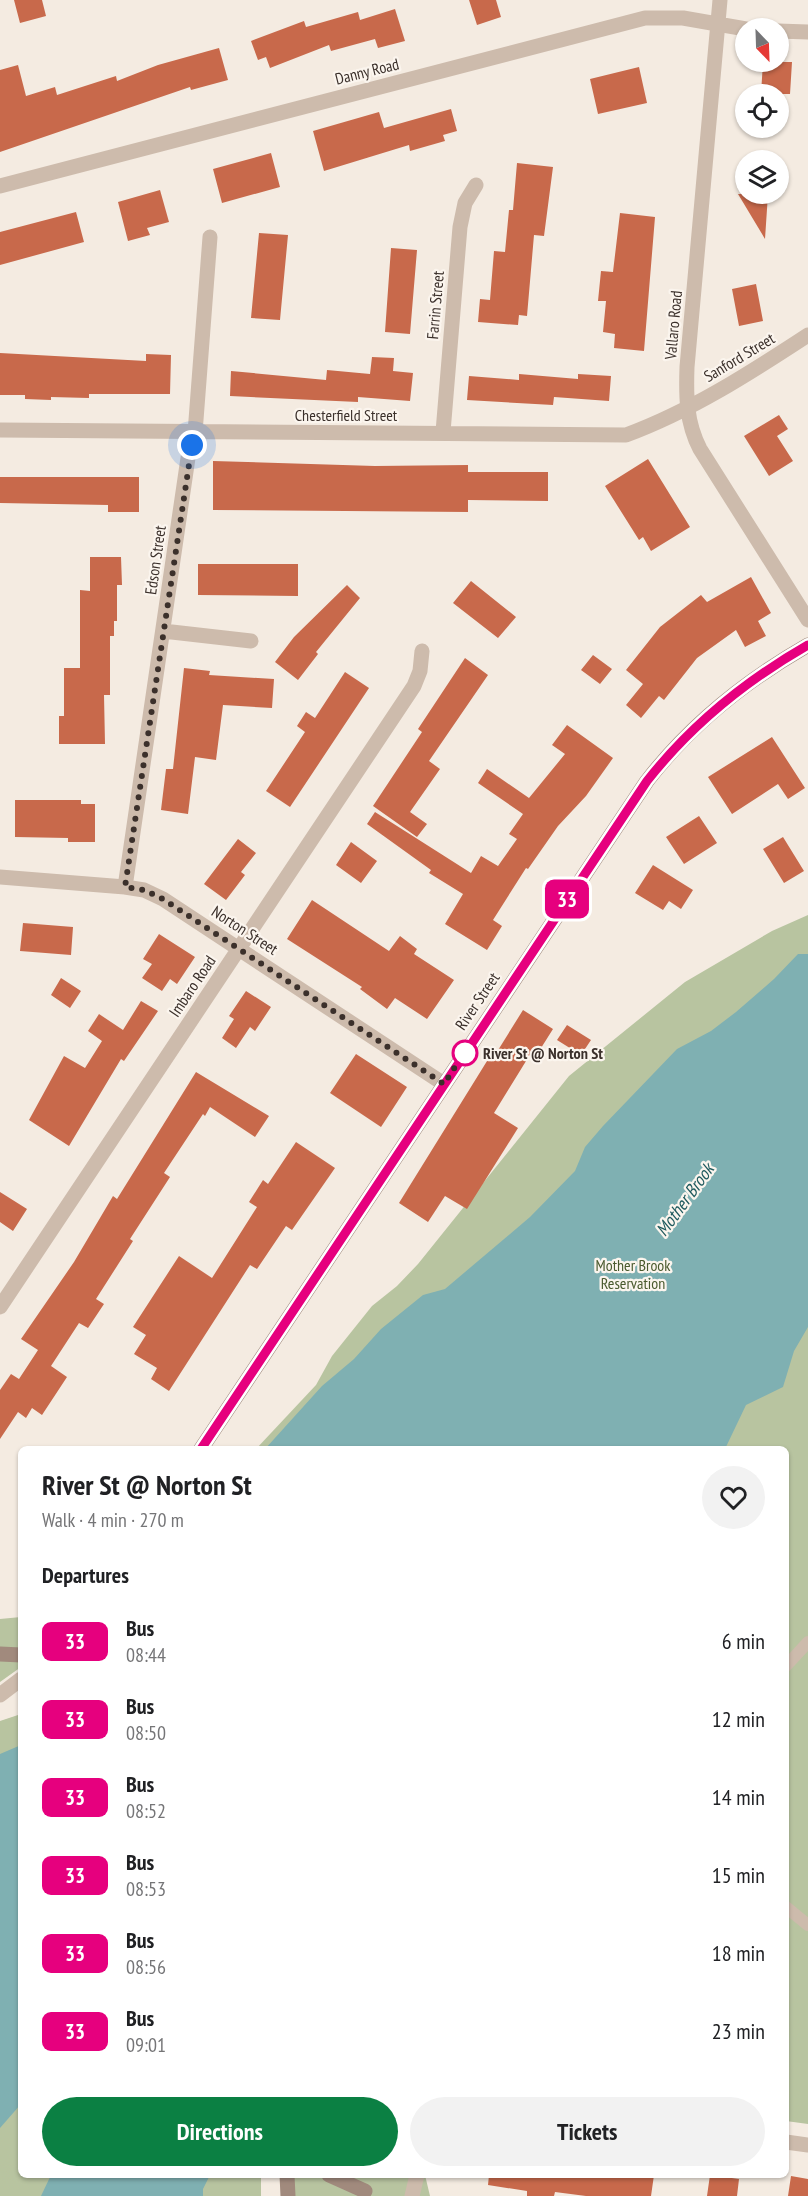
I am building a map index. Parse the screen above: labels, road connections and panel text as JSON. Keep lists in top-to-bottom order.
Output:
{
  "streets": {
    "street": [
      "Danny Road",
      "Farrin Street",
      "Vallaro Road",
      "Sanford Street",
      "Chesterfield Street",
      "Edson Street",
      "Norton Street",
      "Imbaro Road",
      "River Street"
    ]
  },
  "crossings": [
    ["Danny Road", "Vallaro Road"],
    ["Farrin Street", "Chesterfield Street"],
    ["Vallaro Road", "Sanford Street"],
    ["Vallaro Road", "Chesterfield Street"],
    ["Sanford Street", "Chesterfield Street"],
    ["Chesterfield Street", "Edson Street"],
    ["Edson Street", "Norton Street"],
    ["Norton Street", "Imbaro Road"],
    ["Norton Street", "River Street"]
  ],
  "water": ["Mother Brook"],
  "parks": ["Mother Brook Reservation"],
  "places": ["River St @ Norton St"],
  "lines": ["bus line 33"],
  "north": "bottom right",
  "page": {
    "on_map": "33",
    "heading": [
      ["River St @ Norton St", "Walk · 4 min · 270 m"],
      "Departures"
    ],
    "list": [
      {
        "mark": "33",
        "name": "Bus",
        "note": "08:44",
        "value": "6 min"
      },
      {
        "mark": "33",
        "name": "Bus",
        "note": "08:50",
        "value": "12 min"
      },
      {
        "mark": "33",
        "name": "Bus",
        "note": "08:52",
        "value": "14 min"
      },
      {
        "mark": "33",
        "name": "Bus",
        "note": "08:53",
        "value": "15 min"
      },
      {
        "mark": "33",
        "name": "Bus",
        "note": "08:56",
        "value": "18 min"
      },
      {
        "mark": "33",
        "name": "Bus",
        "note": "09:01",
        "value": "23 min"
      }
    ],
    "buttons": ["Directions", "Tickets"]
  }
}
